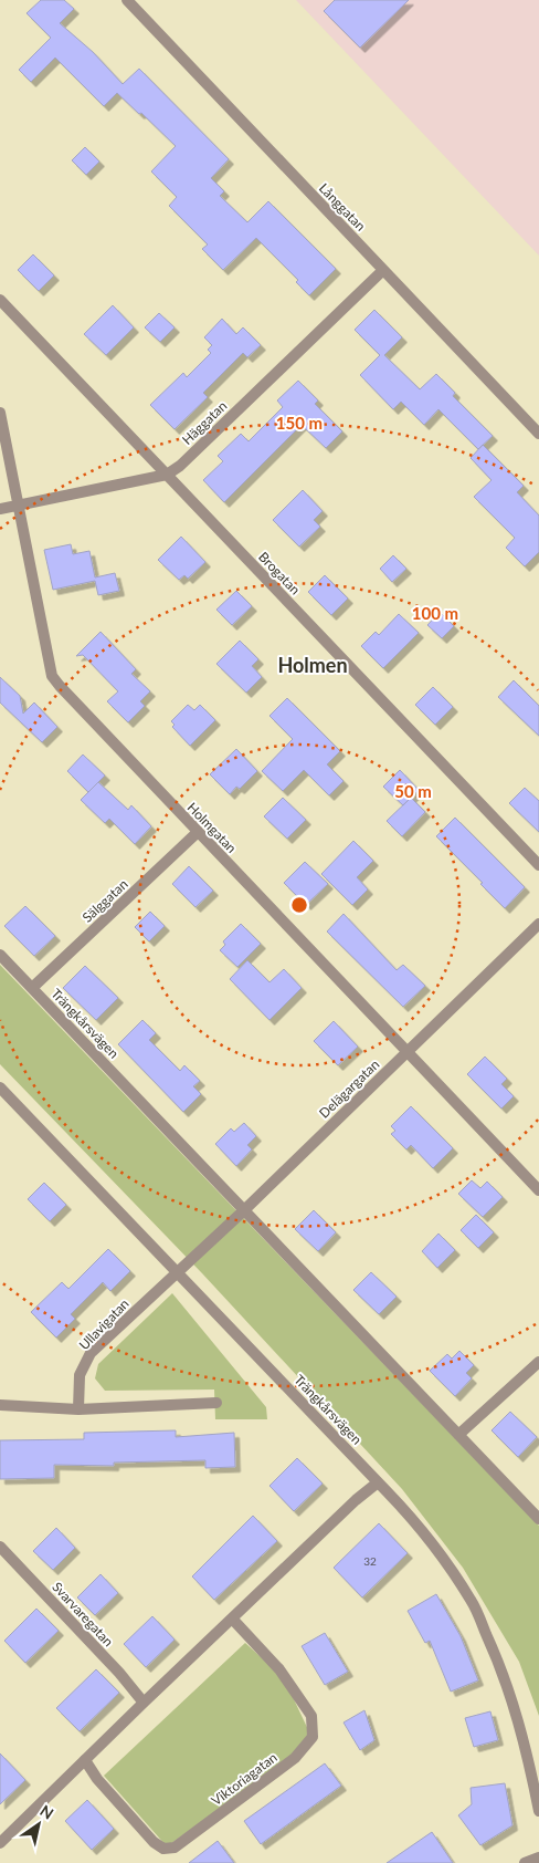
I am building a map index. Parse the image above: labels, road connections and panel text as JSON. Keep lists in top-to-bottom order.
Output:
{
  "streets": {
    "street": [
      "Långgatan",
      "Häggatan",
      "Brogatan",
      "Holmgatan",
      "Sälggatan",
      "Trängkårsvägen",
      "Delägargatan",
      "Ullavigatan",
      "Svarvaregatan",
      "Viktoriagatan"
    ]
  },
  "crossings": [
    ["Långgatan", "Häggatan"],
    ["Häggatan", "Brogatan"],
    ["Häggatan", "Holmgatan"],
    ["Holmgatan", "Sälggatan"],
    ["Holmgatan", "Delägargatan"],
    ["Sälggatan", "Trängkårsvägen"],
    ["Trängkårsvägen", "Delägargatan"],
    ["Trängkårsvägen", "Ullavigatan"],
    ["Delägargatan", "Ullavigatan"]
  ],
  "districts": ["Holmen"],
  "house_numbers": ["32"],
  "north": "top right",
  "rings": ["150 m", "100 m", "50 m"]
}
